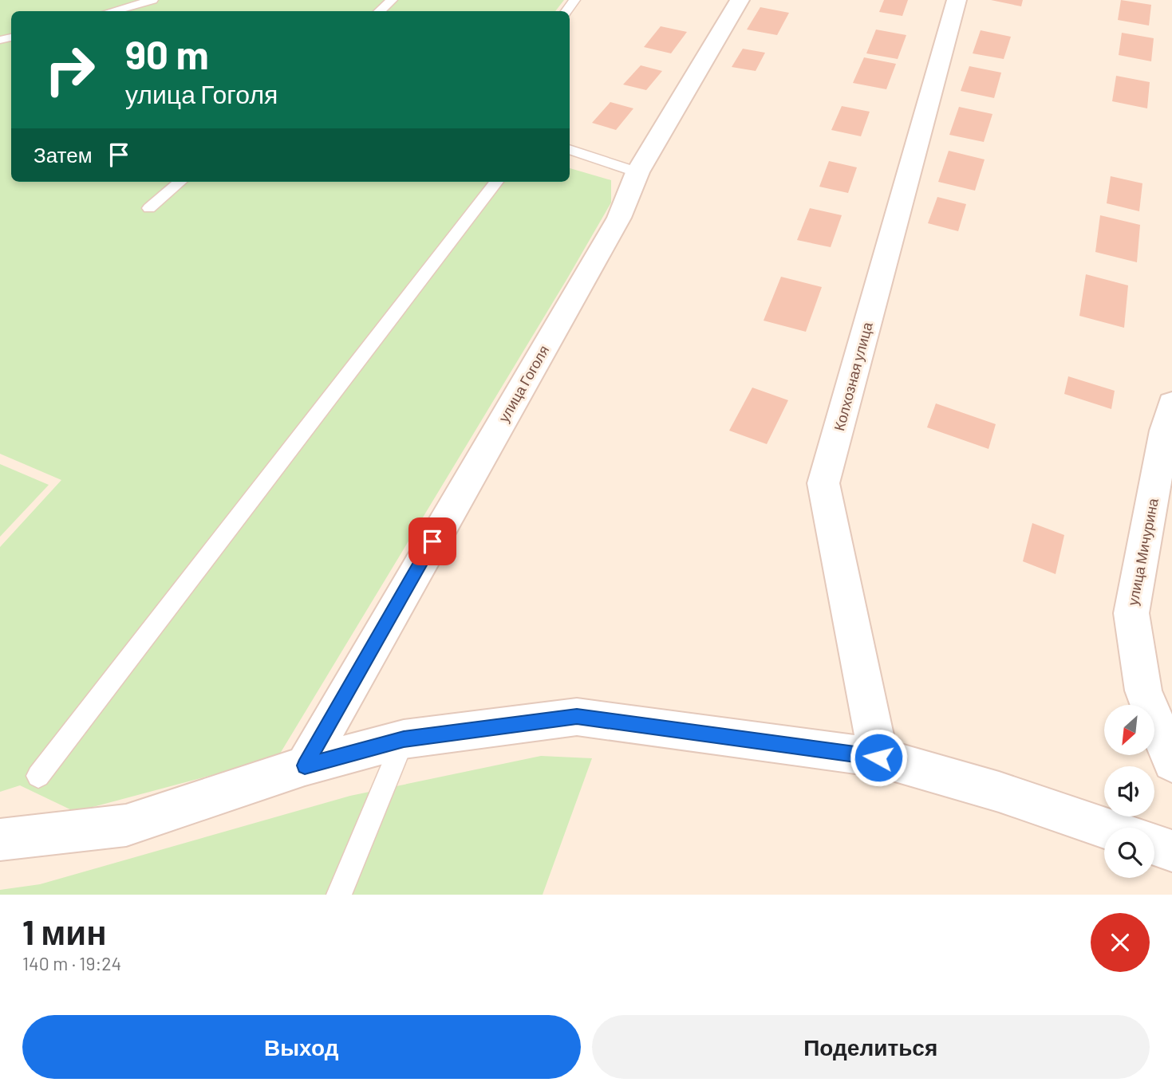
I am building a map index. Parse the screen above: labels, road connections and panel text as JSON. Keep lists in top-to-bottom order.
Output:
{
  "streets": {
    "street": ["Колхозная улица", "улица Гоголя", "улица Мичурина"]
  },
  "north": "bottom left",
  "page": {
    "turn": ["90 m", "улица Гоголя"],
    "then": "Затем",
    "heading": ["1 мин", "140 m · 19:24"],
    "buttons": ["Выход", "Поделиться"]
  }
}
